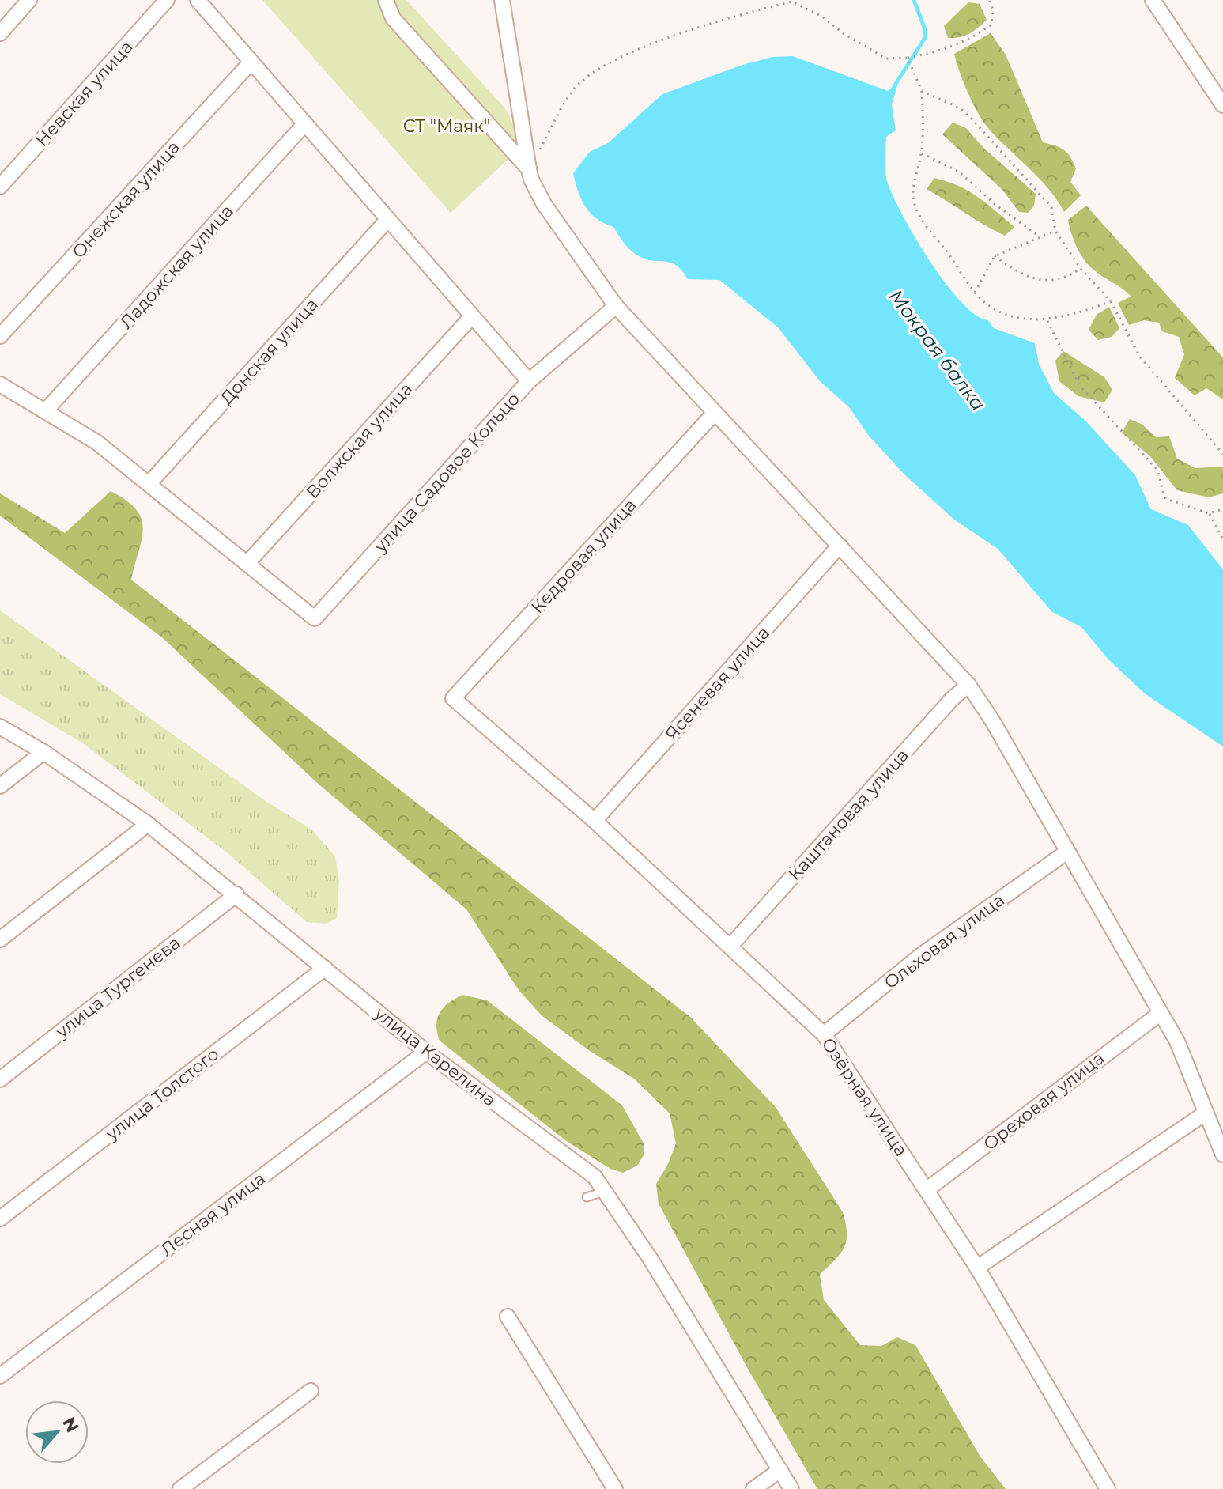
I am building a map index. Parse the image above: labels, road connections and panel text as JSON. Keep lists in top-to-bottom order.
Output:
{
  "streets": {
    "street": [
      "Невская улица",
      "Онежская улица",
      "Ладожская улица",
      "Донская улица",
      "Волжская улица",
      "улица Садовое Кольцо",
      "Кедровая улица",
      "Ясеневая улица",
      "Каштановая улица",
      "Ольховая улица",
      "улица Тургенева",
      "улица Карелина",
      "улица Толстого",
      "Озёрная улица",
      "Ореховая улица",
      "Лесная улица"
    ]
  },
  "crossings": [
    ["Онежская улица", "улица Садовое Кольцо"],
    ["Ладожская улица", "улица Садовое Кольцо"],
    ["Донская улица", "улица Садовое Кольцо"],
    ["Волжская улица", "улица Садовое Кольцо"],
    ["Кедровая улица", "Озёрная улица"],
    ["Ясеневая улица", "Озёрная улица"],
    ["Каштановая улица", "Озёрная улица"],
    ["Ольховая улица", "Озёрная улица"],
    ["улица Тургенева", "улица Карелина"],
    ["улица Карелина", "улица Толстого"],
    ["улица Карелина", "Лесная улица"],
    ["Озёрная улица", "Ореховая улица"]
  ],
  "water": ["Мокрая балка"],
  "parks": ["СТ \"Маяк\""],
  "north": "top right"
}
